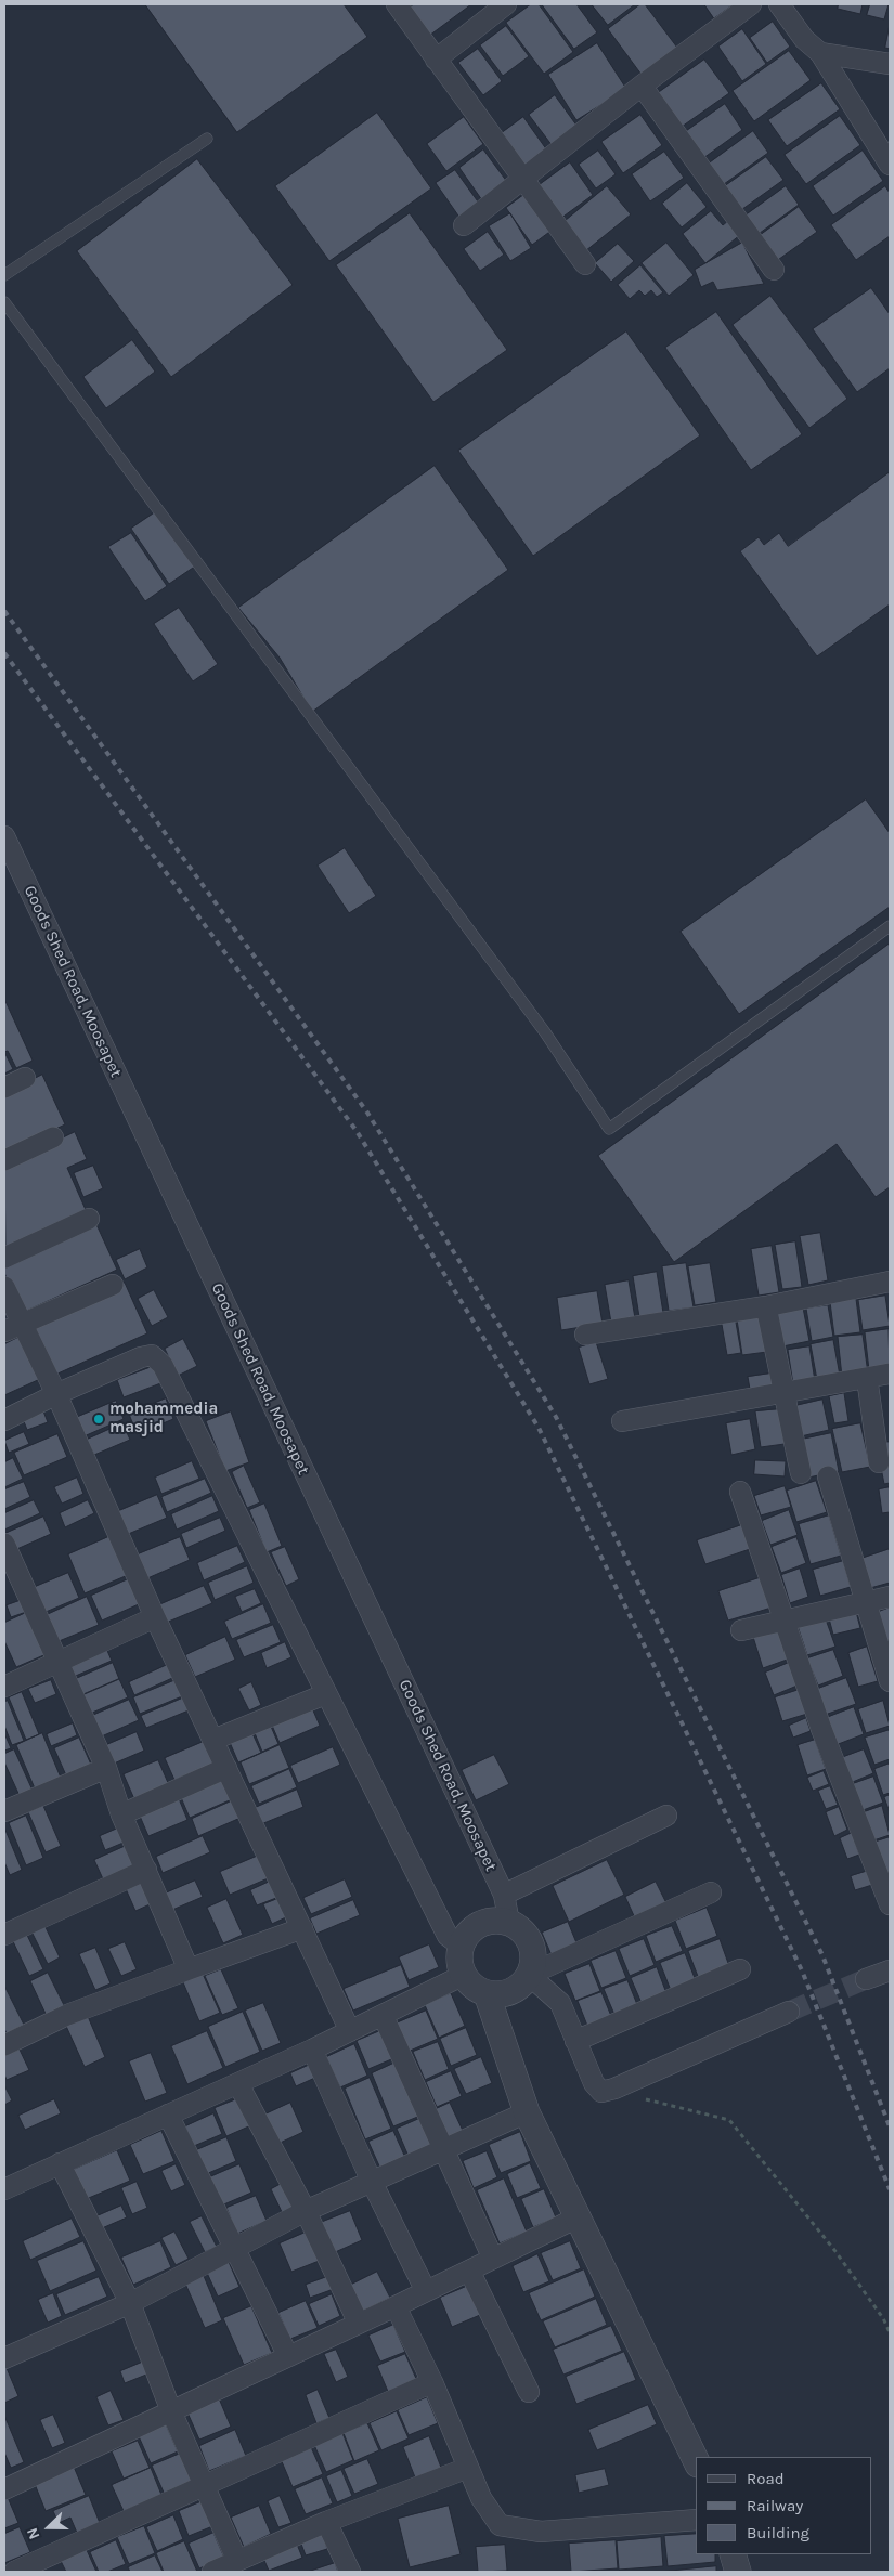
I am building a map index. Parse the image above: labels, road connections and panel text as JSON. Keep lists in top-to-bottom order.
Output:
{
  "streets": {
    "street": ["Goods Shed Road, Moosapet"]
  },
  "places": ["mohammedia masjid"],
  "legend": ["Road", "Railway", "Building"],
  "north": "left"
}
